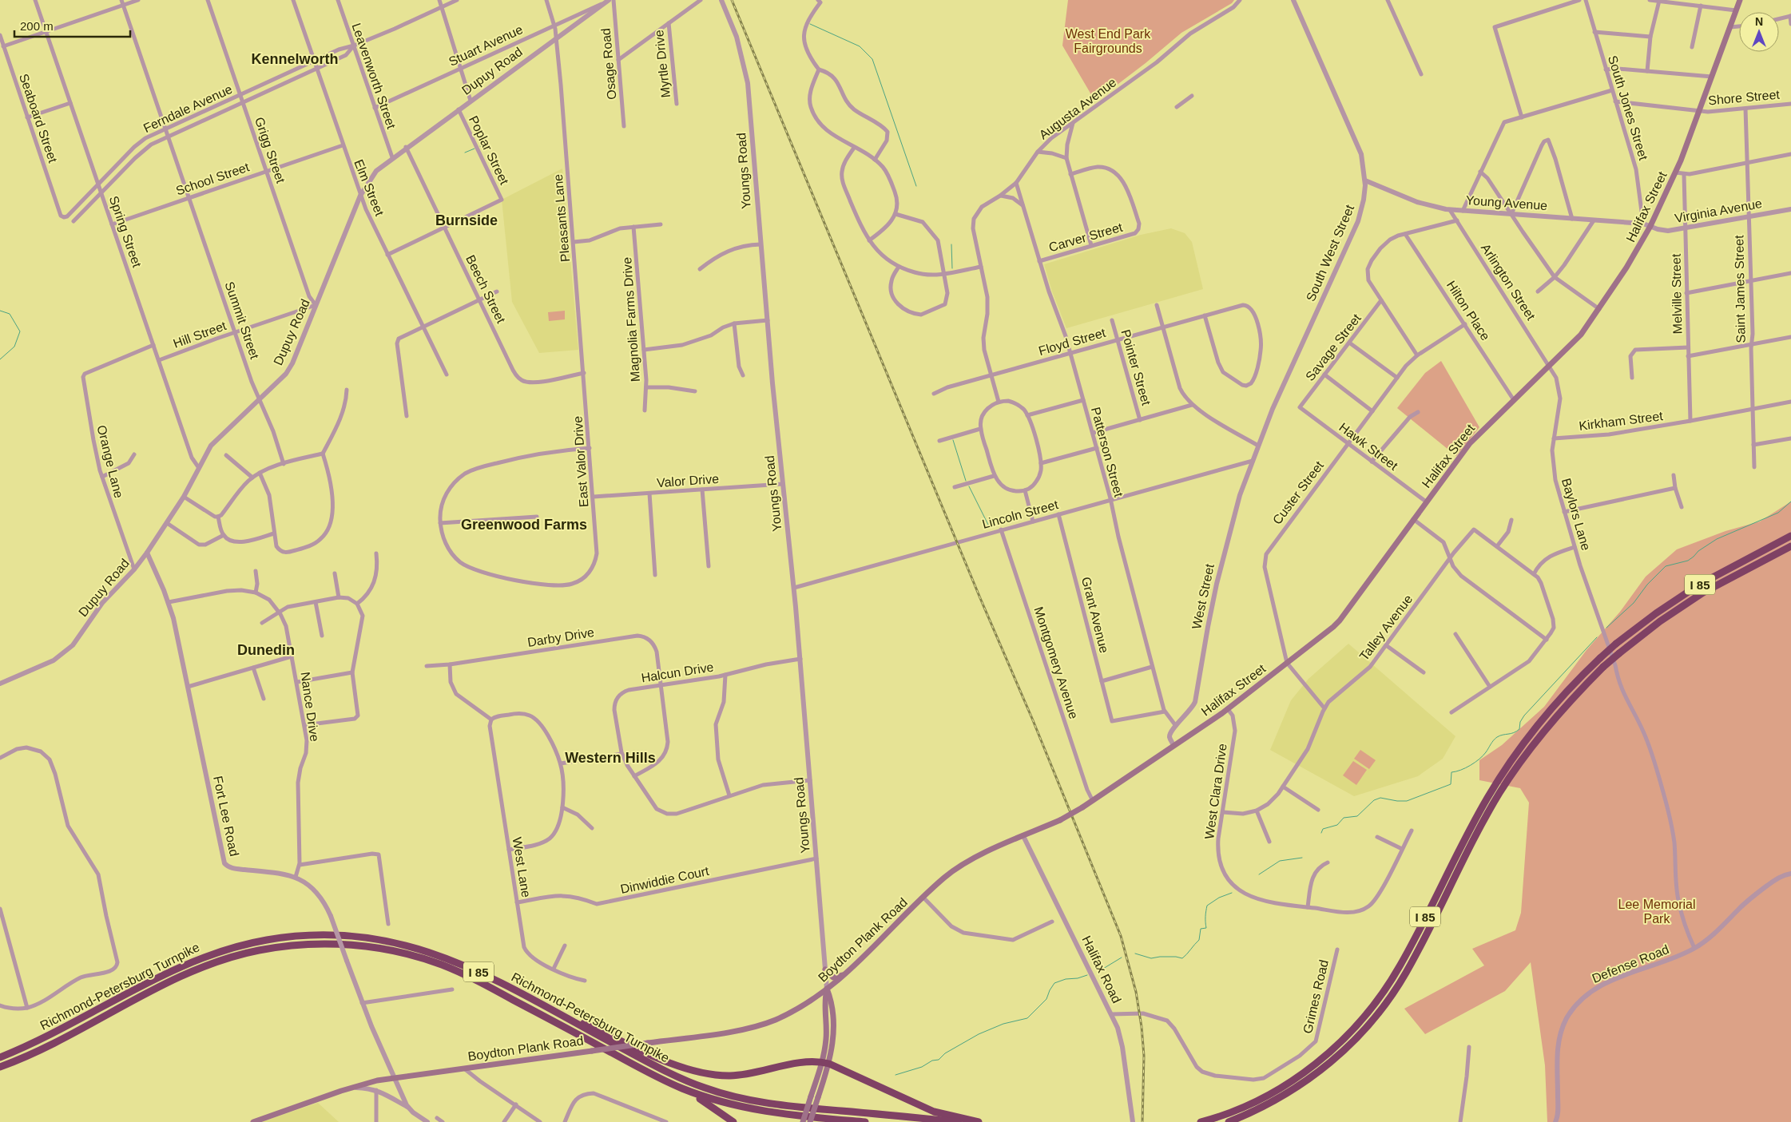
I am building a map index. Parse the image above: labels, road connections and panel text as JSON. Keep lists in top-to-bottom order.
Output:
{
  "streets": {
    "highway": ["I 85", "Richmond-Petersburg Turnpike"],
    "main road": ["Halifax Street", "Boydton Plank Road"],
    "street": [
      "Stuart Avenue",
      "Osage Road",
      "Myrtle Drive",
      "Dupuy Road",
      "Leavenworth Street",
      "Shore Street",
      "South Jones Street",
      "Ferndale Avenue",
      "Augusta Avenue",
      "Seaboard Street",
      "Grigg Street",
      "Poplar Street",
      "Youngs Road",
      "School Street",
      "Elm Street",
      "Young Avenue",
      "Virginia Avenue",
      "Pleasants Lane",
      "Spring Street",
      "Carver Street",
      "South West Street",
      "Arlington Street",
      "Beech Street",
      "Saint James Street",
      "Melville Street",
      "Hilton Place",
      "Magnolia Farms Drive",
      "Summit Street",
      "Hill Street",
      "Floyd Street",
      "Savage Street",
      "Pointer Street",
      "Kirkham Street",
      "Hawk Street",
      "Patterson Street",
      "Orange Lane",
      "East Valor Drive",
      "Valor Drive",
      "Custer Street",
      "Lincoln Street",
      "Baylors Lane",
      "West Street",
      "Grant Avenue",
      "Talley Avenue",
      "Darby Drive",
      "Montgomery Avenue",
      "Halcun Drive",
      "Nance Drive",
      "West Clara Drive",
      "Fort Lee Road",
      "West Lane",
      "Dinwiddie Court",
      "Defense Road",
      "Halifax Road",
      "Grimes Road"
    ]
  },
  "crossings": [
    ["Stuart Avenue", "Dupuy Road"],
    ["Stuart Avenue", "Leavenworth Street"],
    ["Stuart Avenue", "Pleasants Lane"],
    ["Dupuy Road", "Leavenworth Street"],
    ["Dupuy Road", "Grigg Street"],
    ["Dupuy Road", "Poplar Street"],
    ["Dupuy Road", "Elm Street"],
    ["Dupuy Road", "Pleasants Lane"],
    ["Dupuy Road", "Spring Street"],
    ["Dupuy Road", "Beech Street"],
    ["Dupuy Road", "Summit Street"],
    ["Dupuy Road", "Hill Street"],
    ["Dupuy Road", "Orange Lane"],
    ["Dupuy Road", "Fort Lee Road"],
    ["Leavenworth Street", "Ferndale Avenue"],
    ["Shore Street", "South Jones Street"],
    ["Shore Street", "Halifax Street"],
    ["Shore Street", "Saint James Street"],
    ["South Jones Street", "Young Avenue"],
    ["Ferndale Avenue", "Seaboard Street"],
    ["Ferndale Avenue", "Grigg Street"],
    ["Ferndale Avenue", "Elm Street"],
    ["Ferndale Avenue", "Spring Street"],
    ["Ferndale Avenue", "Summit Street"],
    ["Augusta Avenue", "Floyd Street"],
    ["Augusta Avenue", "Patterson Street"],
    ["Grigg Street", "School Street"],
    ["Grigg Street", "Hill Street"],
    ["Poplar Street", "Beech Street"],
    ["Youngs Road", "Valor Drive"],
    ["Youngs Road", "Lincoln Street"],
    ["Youngs Road", "Halcun Drive"],
    ["Youngs Road", "Dinwiddie Court"],
    ["Youngs Road", "Boydton Plank Road"],
    ["School Street", "Elm Street"],
    ["School Street", "Spring Street"],
    ["School Street", "Summit Street"],
    ["Young Avenue", "Halifax Street"],
    ["Young Avenue", "Virginia Avenue"],
    ["Young Avenue", "South West Street"],
    ["Young Avenue", "Arlington Street"],
    ["Halifax Street", "Virginia Avenue"],
    ["Halifax Street", "Arlington Street"],
    ["Halifax Street", "Hilton Place"],
    ["Halifax Street", "Hawk Street"],
    ["Halifax Street", "Custer Street"],
    ["Halifax Street", "Baylors Lane"],
    ["Halifax Street", "Montgomery Avenue"],
    ["Halifax Street", "West Clara Drive"],
    ["Halifax Street", "Boydton Plank Road"],
    ["Virginia Avenue", "Saint James Street"],
    ["Virginia Avenue", "Melville Street"],
    ["Pleasants Lane", "Beech Street"],
    ["Pleasants Lane", "East Valor Drive"],
    ["Spring Street", "Hill Street"],
    ["Carver Street", "Patterson Street"],
    ["South West Street", "West Street"],
    ["Arlington Street", "Baylors Lane"],
    ["Saint James Street", "Kirkham Street"],
    ["Melville Street", "Kirkham Street"],
    ["Hilton Place", "Custer Street"],
    ["Summit Street", "Hill Street"],
    ["Hill Street", "Orange Lane"],
    ["Floyd Street", "Pointer Street"],
    ["Floyd Street", "Patterson Street"],
    ["Savage Street", "Hawk Street"],
    ["Kirkham Street", "Baylors Lane"],
    ["Hawk Street", "Custer Street"],
    ["Patterson Street", "Lincoln Street"],
    ["Patterson Street", "West Street"],
    ["Patterson Street", "Grant Avenue"],
    ["East Valor Drive", "Valor Drive"],
    ["Custer Street", "Talley Avenue"],
    ["Lincoln Street", "West Street"],
    ["Lincoln Street", "Grant Avenue"],
    ["Lincoln Street", "Montgomery Avenue"],
    ["Baylors Lane", "Defense Road"],
    ["Darby Drive", "Halcun Drive"],
    ["Nance Drive", "Fort Lee Road"],
    ["Fort Lee Road", "Boydton Plank Road"],
    ["West Lane", "Dinwiddie Court"],
    ["Boydton Plank Road", "Halifax Road"],
    ["Halifax Road", "Grimes Road"]
  ],
  "districts": [
    "Kennelworth",
    "Burnside",
    "Greenwood Farms",
    "Dunedin",
    "Western Hills"
  ],
  "parks": ["West End Park Fairgrounds", "Lee Memorial Park"],
  "scale_bar": "200 m",
  "north": "top"
}
